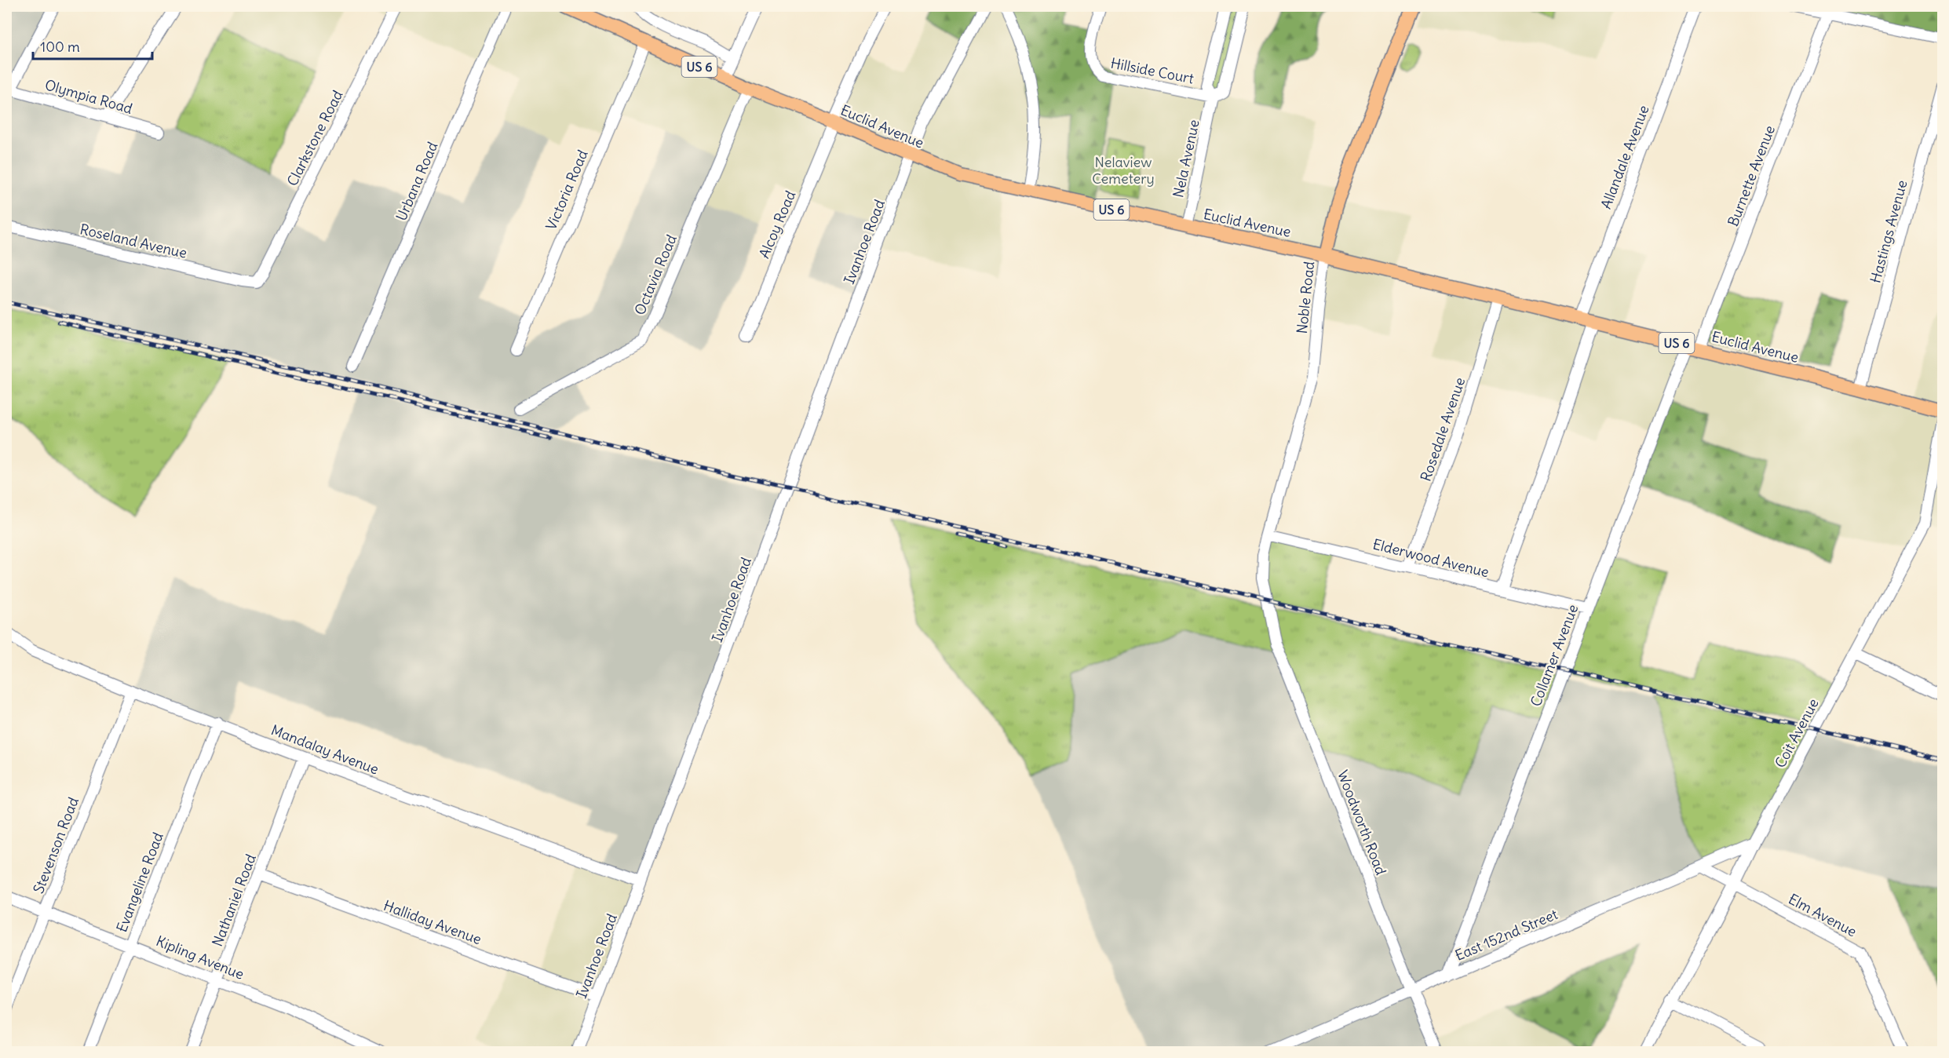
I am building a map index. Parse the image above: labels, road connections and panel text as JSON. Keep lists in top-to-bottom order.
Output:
{
  "streets": {
    "main road": ["US 6", "Euclid Avenue", "Noble Road"],
    "street": [
      "Hillside Court",
      "Olympia Road",
      "Clarkstone Road",
      "Allandale Avenue",
      "Nela Avenue",
      "Burnette Avenue",
      "Urbana Road",
      "Victoria Road",
      "Alcoy Road",
      "Hastings Avenue",
      "Roseland Avenue",
      "Ivanhoe Road",
      "Octavia Road",
      "Rosedale Avenue",
      "Elderwood Avenue",
      "Collamer Avenue",
      "Coit Avenue",
      "Mandalay Avenue",
      "Woodworth Road",
      "Stevenson Road",
      "Evangeline Road",
      "Nathaniel Road",
      "Elm Avenue",
      "Halliday Avenue",
      "East 152nd Street",
      "Kipling Avenue"
    ]
  },
  "crossings": [
    ["Hillside Court", "Nela Avenue"],
    ["Euclid Avenue", "Allandale Avenue"],
    ["Euclid Avenue", "Nela Avenue"],
    ["Euclid Avenue", "Burnette Avenue"],
    ["Euclid Avenue", "Victoria Road"],
    ["Euclid Avenue", "Alcoy Road"],
    ["Euclid Avenue", "Hastings Avenue"],
    ["Euclid Avenue", "Ivanhoe Road"],
    ["Euclid Avenue", "Octavia Road"],
    ["Euclid Avenue", "Noble Road"],
    ["Euclid Avenue", "Rosedale Avenue"],
    ["Euclid Avenue", "Collamer Avenue"],
    ["Clarkstone Road", "Roseland Avenue"],
    ["Burnette Avenue", "Collamer Avenue"],
    ["Ivanhoe Road", "Mandalay Avenue"],
    ["Ivanhoe Road", "Halliday Avenue"],
    ["Noble Road", "Elderwood Avenue"],
    ["Noble Road", "Woodworth Road"],
    ["Rosedale Avenue", "Elderwood Avenue"],
    ["Elderwood Avenue", "Collamer Avenue"],
    ["Collamer Avenue", "East 152nd Street"],
    ["Coit Avenue", "Elm Avenue"],
    ["Coit Avenue", "East 152nd Street"],
    ["Mandalay Avenue", "Stevenson Road"],
    ["Mandalay Avenue", "Evangeline Road"],
    ["Mandalay Avenue", "Nathaniel Road"],
    ["Woodworth Road", "East 152nd Street"],
    ["Stevenson Road", "Kipling Avenue"],
    ["Evangeline Road", "Kipling Avenue"],
    ["Nathaniel Road", "Halliday Avenue"],
    ["Nathaniel Road", "Kipling Avenue"],
    ["Elm Avenue", "East 152nd Street"]
  ],
  "parks": ["Nelaview Cemetery"],
  "scale_bar": "100 m"
}
